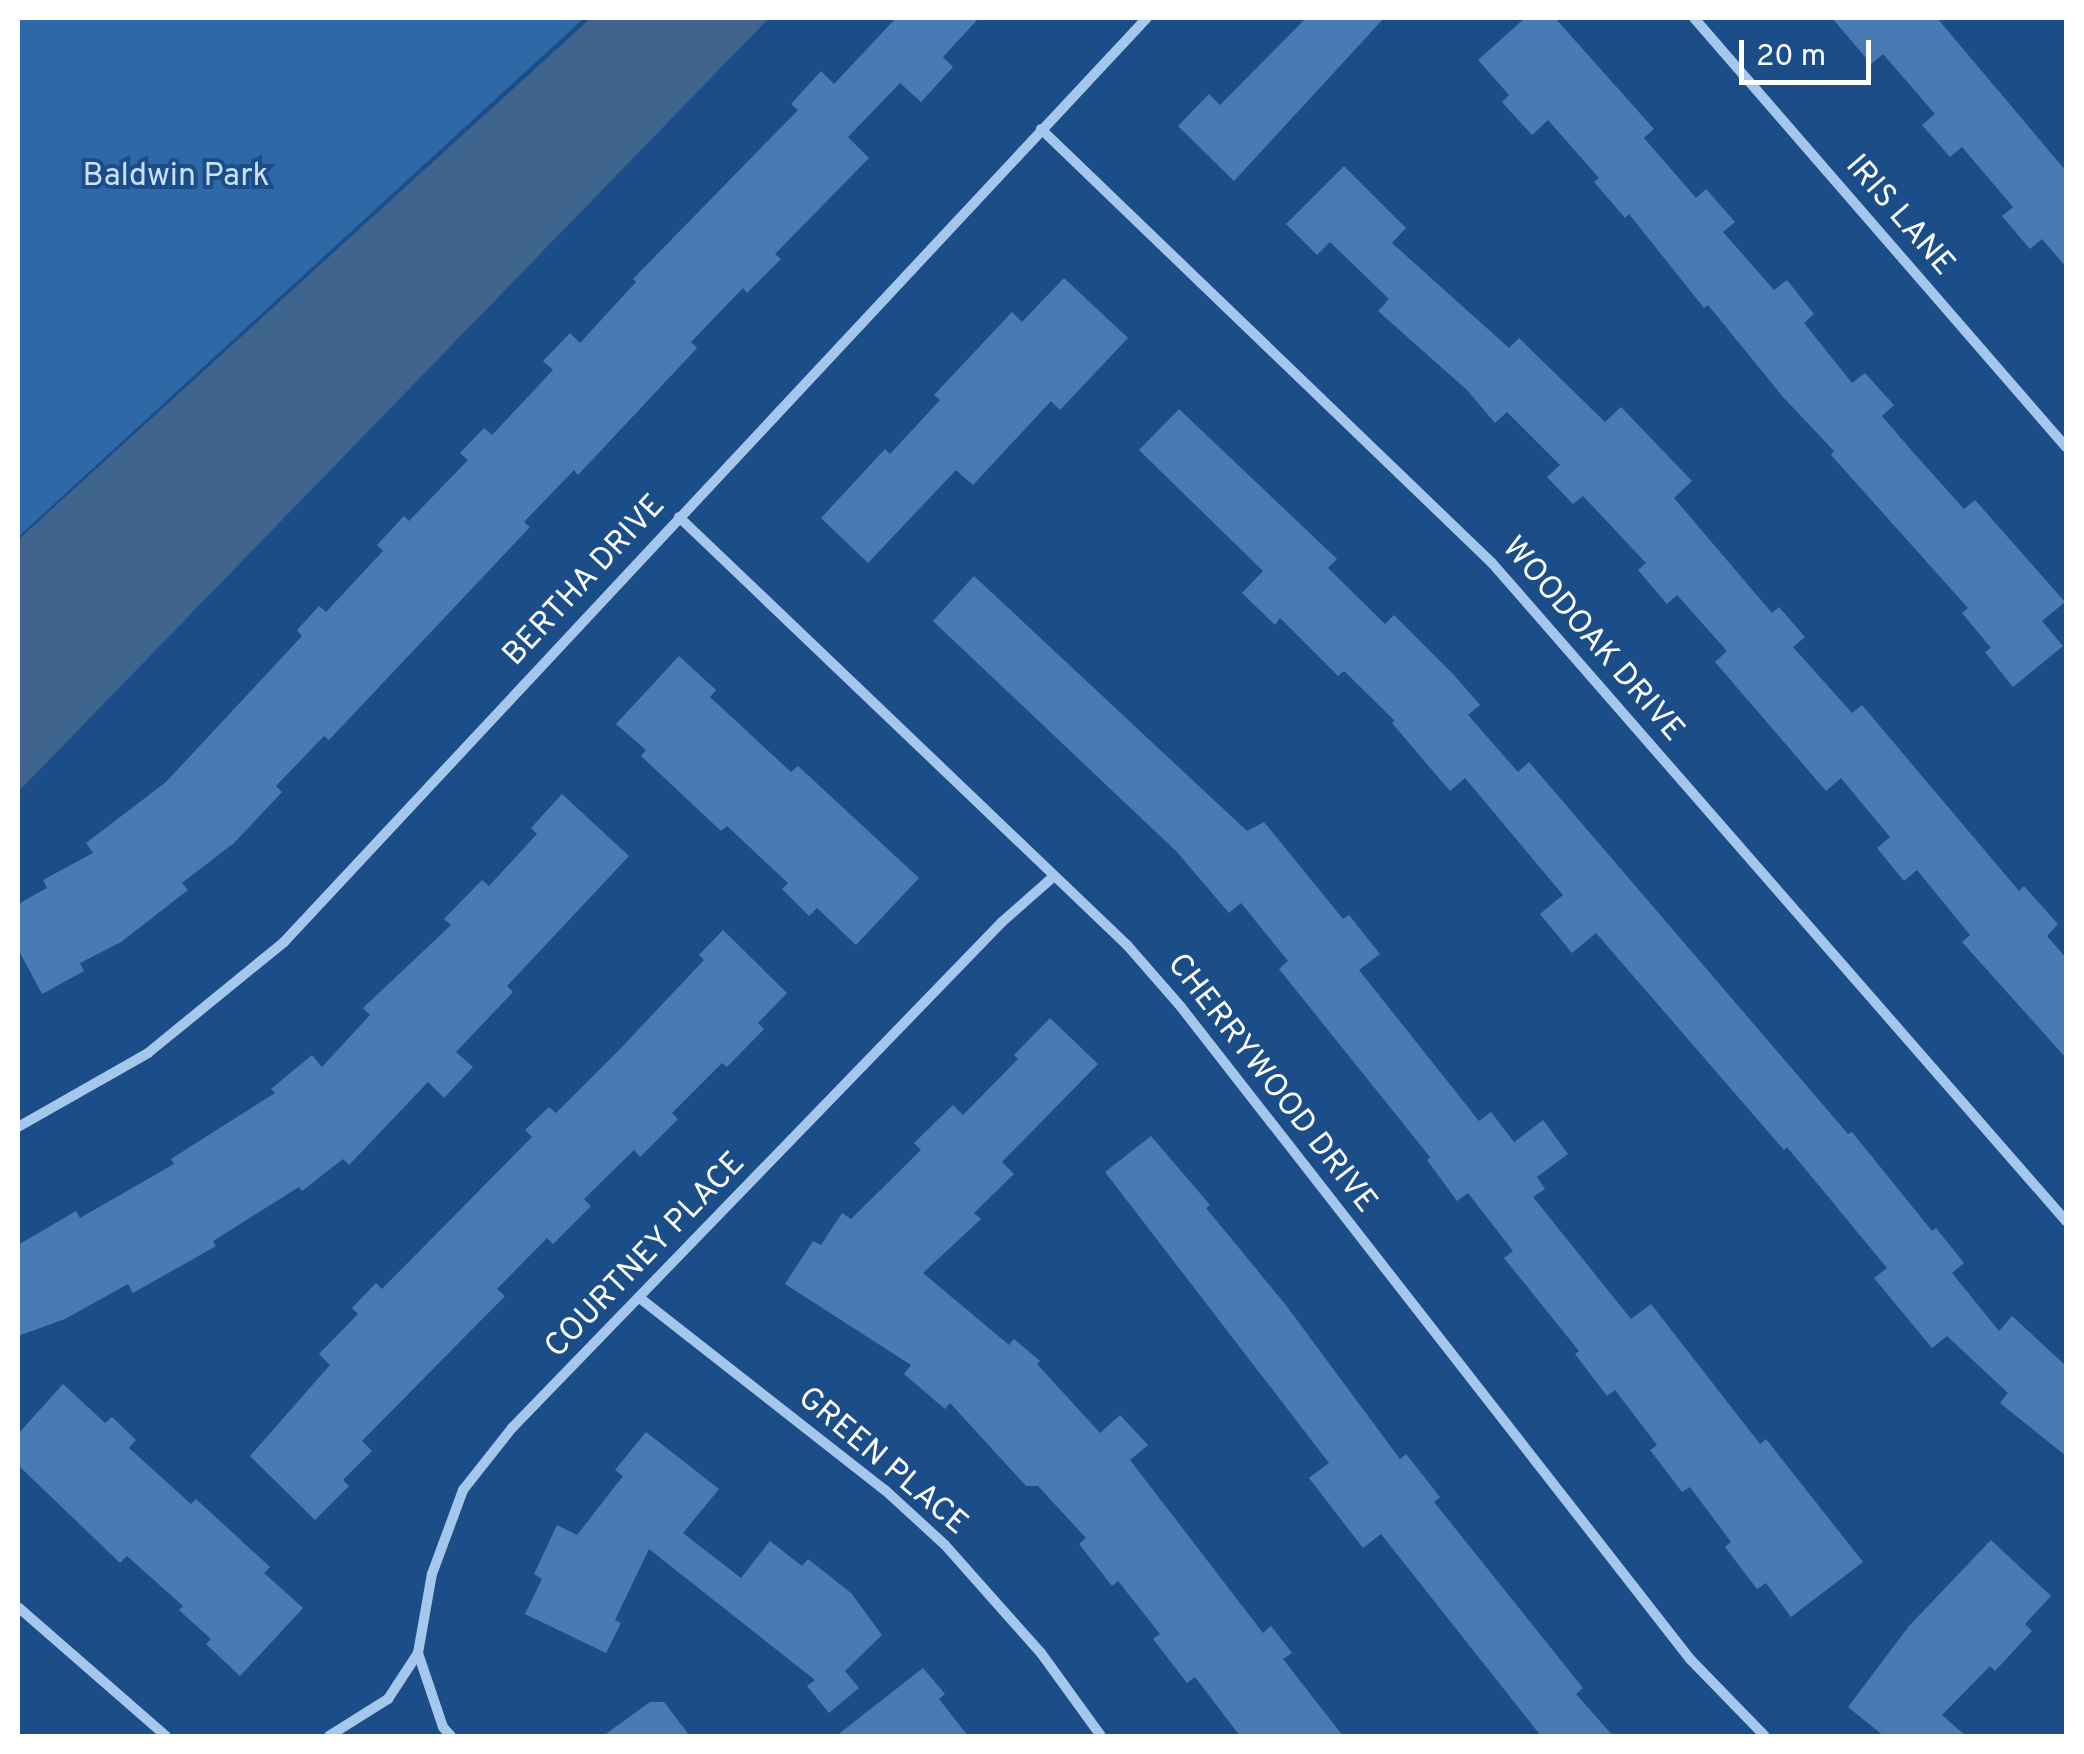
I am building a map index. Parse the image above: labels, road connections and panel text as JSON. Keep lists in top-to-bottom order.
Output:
{
  "streets": {
    "street": [
      "IRIS LANE",
      "BERTHA DRIVE",
      "WOODOAK DRIVE",
      "CHERRYWOOD DRIVE",
      "COURTNEY PLACE",
      "GREEN PLACE"
    ]
  },
  "crossings": [
    ["BERTHA DRIVE", "WOODOAK DRIVE"],
    ["BERTHA DRIVE", "CHERRYWOOD DRIVE"],
    ["CHERRYWOOD DRIVE", "COURTNEY PLACE"],
    ["COURTNEY PLACE", "GREEN PLACE"]
  ],
  "parks": ["Baldwin Park"],
  "scale_bar": "20 m"
}
